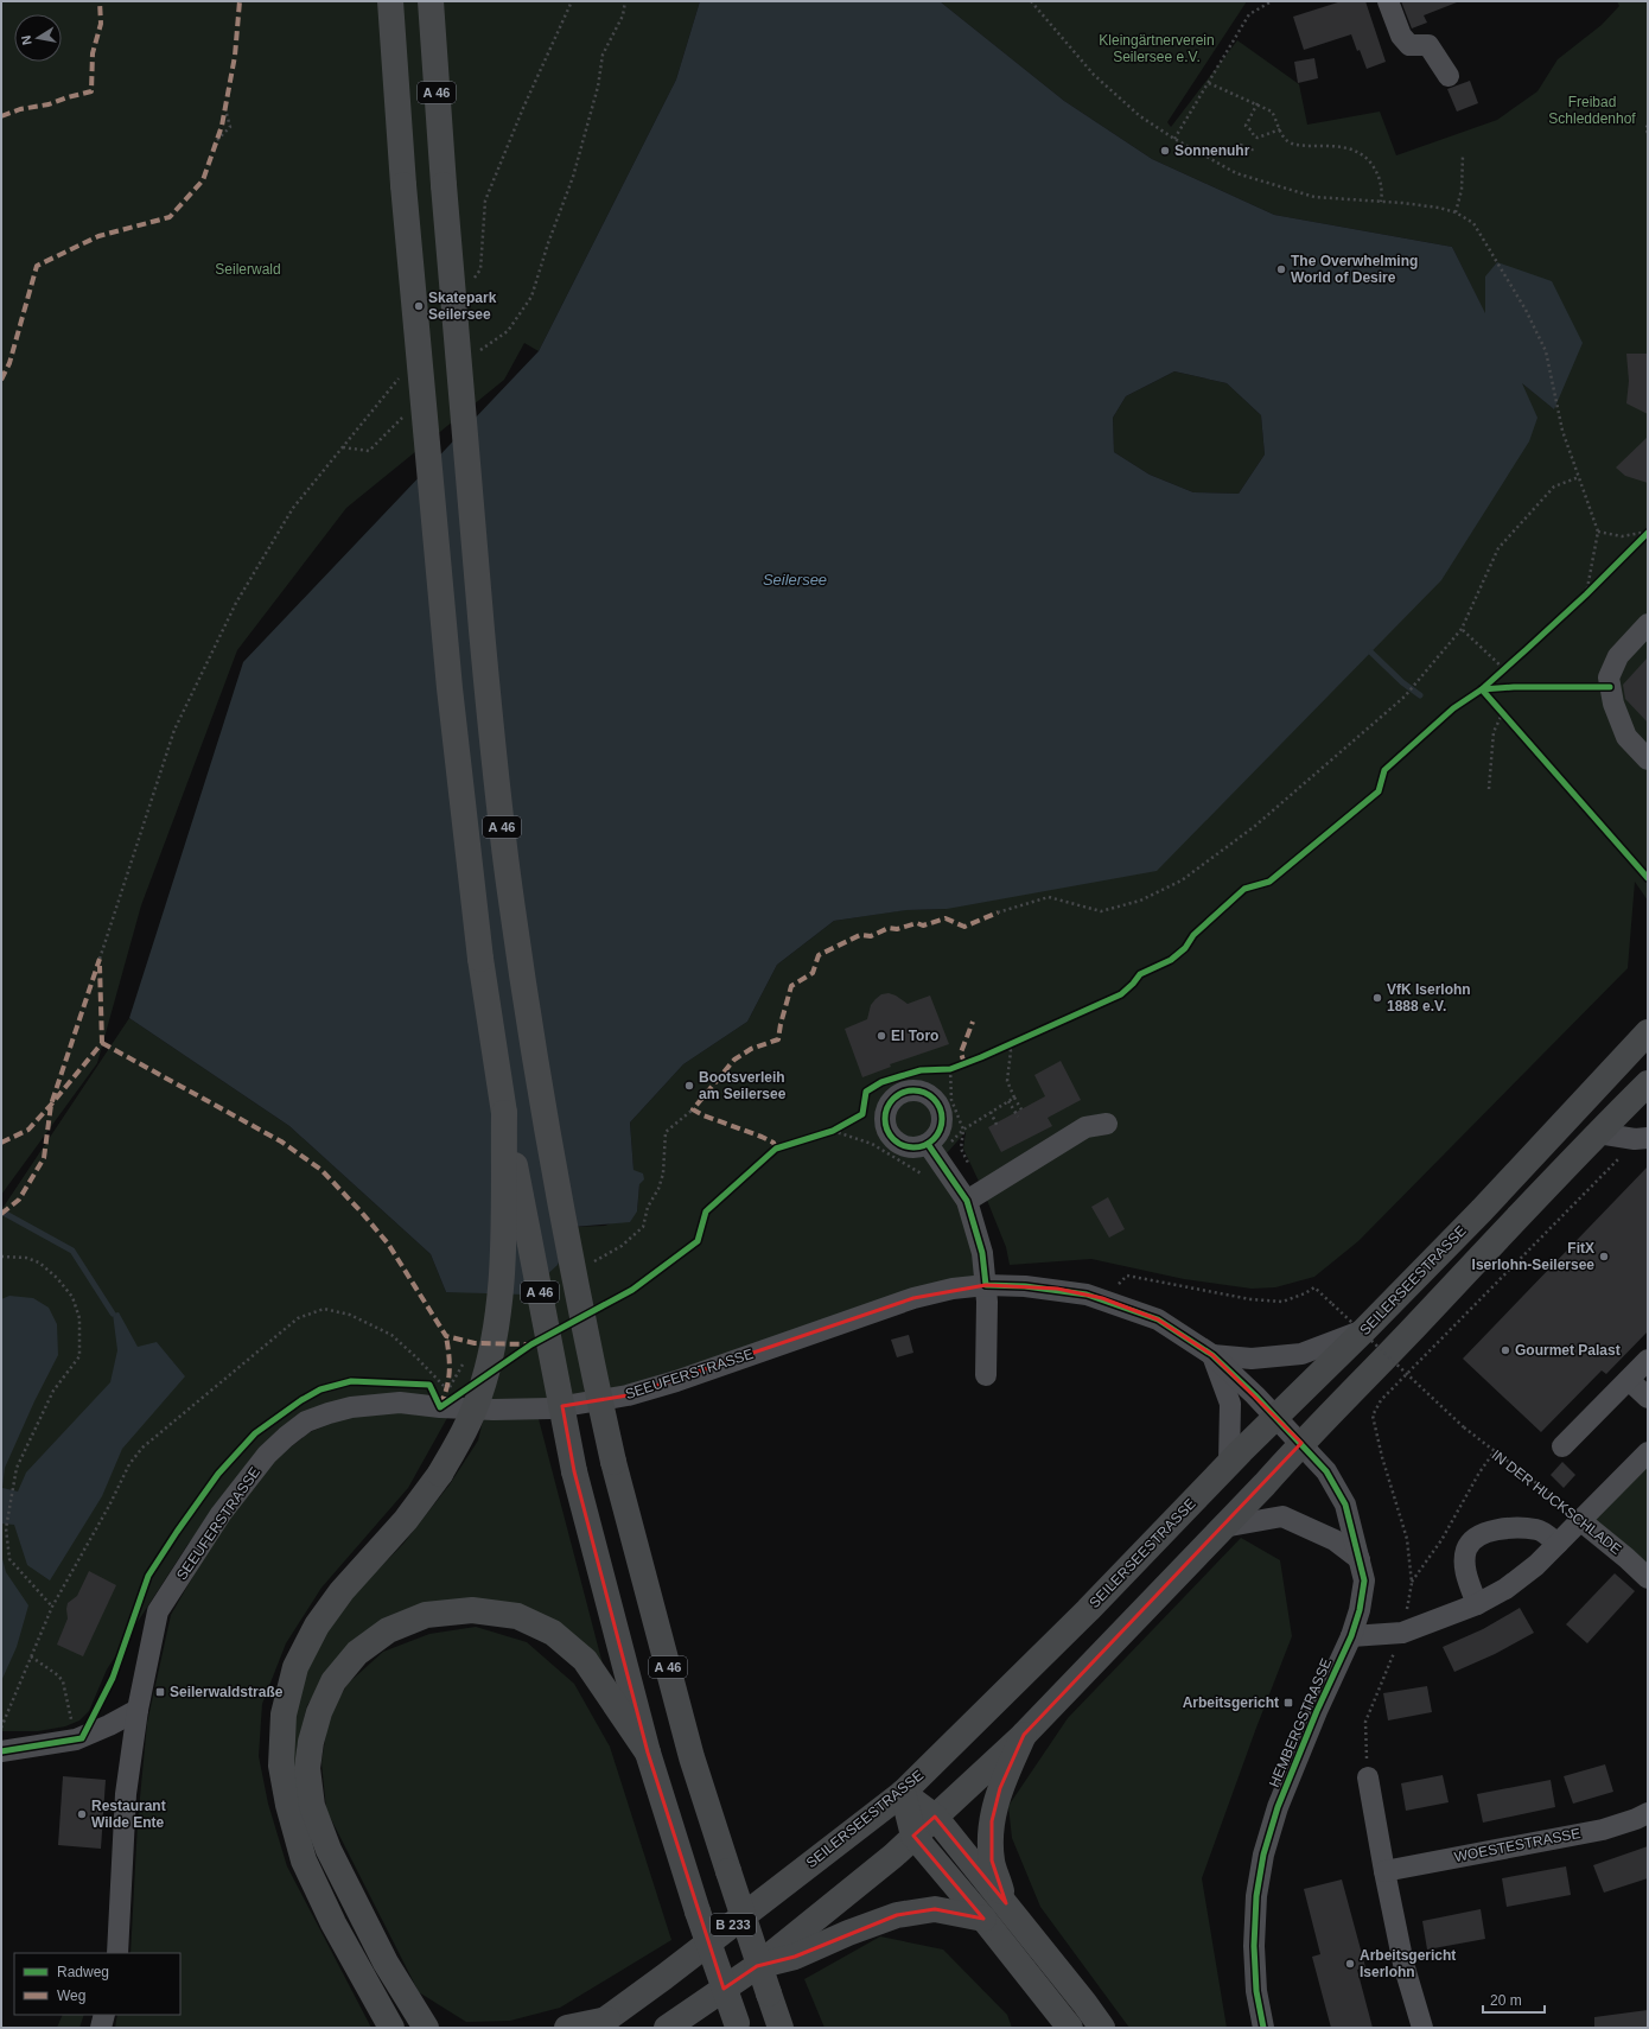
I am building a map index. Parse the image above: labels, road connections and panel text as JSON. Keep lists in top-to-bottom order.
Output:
{
  "streets": {
    "main road": ["A 46", "SEILERSEESTRASSE", "B 233"],
    "street": [
      "SEEUFERSTRASSE",
      "IN DER HUCKSCHLADE",
      "HEMBERGSTRASSE",
      "WOESTESTRASSE"
    ]
  },
  "crossings": [
    ["SEILERSEESTRASSE", "SEEUFERSTRASSE"],
    ["SEEUFERSTRASSE", "IN DER HUCKSCHLADE"],
    ["SEEUFERSTRASSE", "HEMBERGSTRASSE"]
  ],
  "water": ["Seilersee"],
  "parks": ["Kleingärtnerverein Seilersee e.V.", "Freibad Schleddenhof", "Seilerwald"],
  "places": {
    "other": [
      "Sonnenuhr",
      "The Overwhelming World of Desire",
      "Skatepark Seilersee",
      "VfK Iserlohn 1888 e.V.",
      "El Toro",
      "Bootsverleih am Seilersee",
      "FitX Iserlohn-Seilersee",
      "Gourmet Palast",
      "Restaurant Wilde Ente",
      "Arbeitsgericht Iserlohn"
    ],
    "transit": ["Seilerwaldstraße", "Arbeitsgericht"]
  },
  "legend": ["Radweg", "Weg"],
  "scale_bar": "20 m",
  "north": "left"
}
